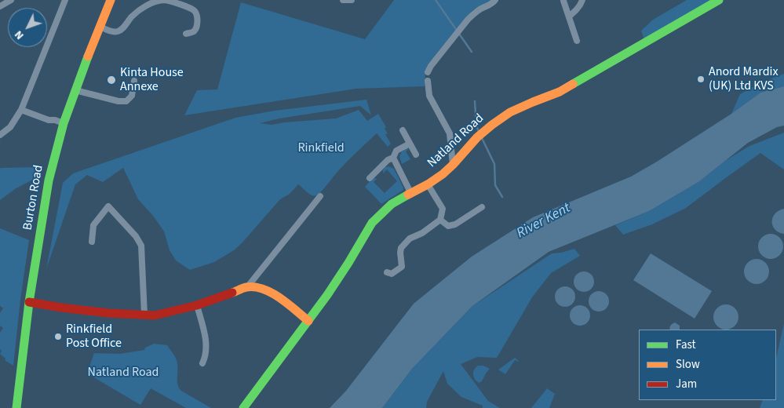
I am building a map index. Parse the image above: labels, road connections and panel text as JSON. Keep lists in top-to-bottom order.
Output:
{
  "streets": {
    "street": ["Natland Road", "Burton Road"]
  },
  "water": ["River Kent"],
  "parks": ["Rinkfield", "Natland Road"],
  "places": ["Anord Mardix (UK) Ltd KVS", "Kinta House Annexe", "Rinkfield Post Office"],
  "legend": ["Fast", "Slow", "Jam"],
  "north": "bottom left"
}
